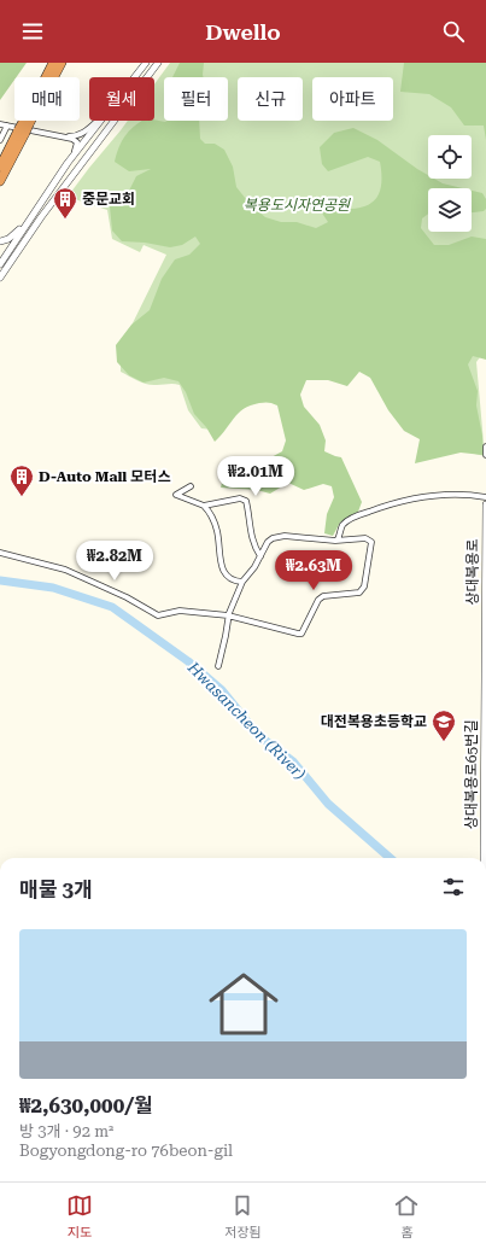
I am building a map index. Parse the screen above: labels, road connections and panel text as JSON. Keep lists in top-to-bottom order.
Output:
{
  "streets": {
    "street": ["상대복용로", "상대복용로65번길"]
  },
  "crossings": [
    ["상대복용로", "상대복용로65번길"]
  ],
  "water": ["Hwasancheon (River)"],
  "parks": ["복용도시자연공원"],
  "places": {
    "building": ["중문교회", "D-Auto Mall 모터스"],
    "school or university": ["대전복용초등학교"]
  },
  "page": {
    "header": "Dwello",
    "chip": [
      "매매",
      "월세",
      "필터",
      "신규",
      "아파트"
    ],
    "price": ["₩2.01M", "₩2.82M", "₩2.63M"],
    "heading": "매물 3개",
    "list": [
      {
        "name": "₩2,630,000/월",
        "note": "방 3개 · 92 m² · Bogyongdong-ro 76beon-gil"
      }
    ],
    "tabs": ["지도", "저장됨", "홈"]
  }
}
